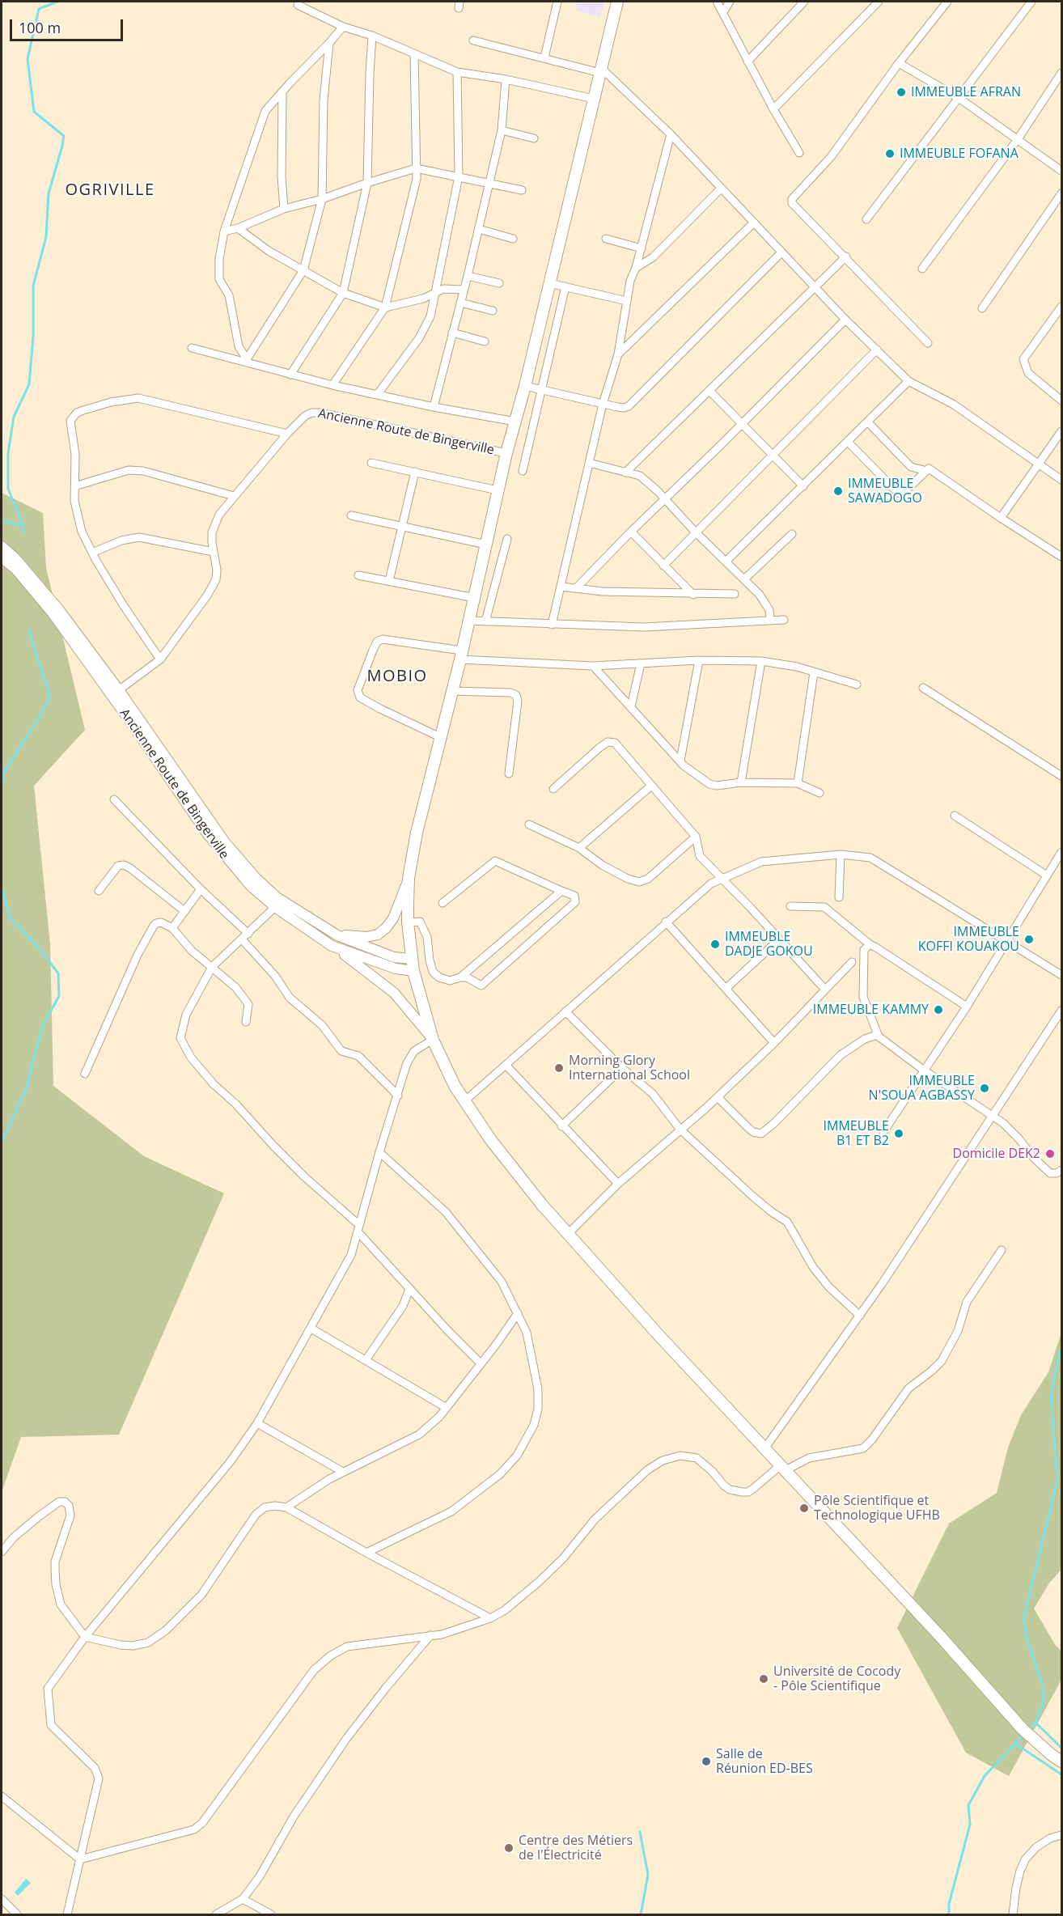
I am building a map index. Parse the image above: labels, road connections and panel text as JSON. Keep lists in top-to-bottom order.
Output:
{
  "streets": {
    "street": ["Ancienne Route de Bingerville"]
  },
  "districts": ["OGRIVILLE", "MOBIO"],
  "places": [
    "IMMEUBLE AFRAN",
    "IMMEUBLE FOFANA",
    "IMMEUBLE SAWADOGO",
    "IMMEUBLE KOFFI KOUAKOU",
    "IMMEUBLE DADJE GOKOU",
    "IMMEUBLE KAMMY",
    "Morning Glory International School",
    "IMMEUBLE N'SOUA AGBASSY",
    "IMMEUBLE B1 ET B2",
    "Domicile DEK2",
    "Pôle Scientifique et Technologique UFHB",
    "Université de Cocody - Pôle Scientifique",
    "Salle de Réunion ED-BES",
    "Centre des Métiers de l'Électricité"
  ],
  "scale_bar": "100 m"
}
